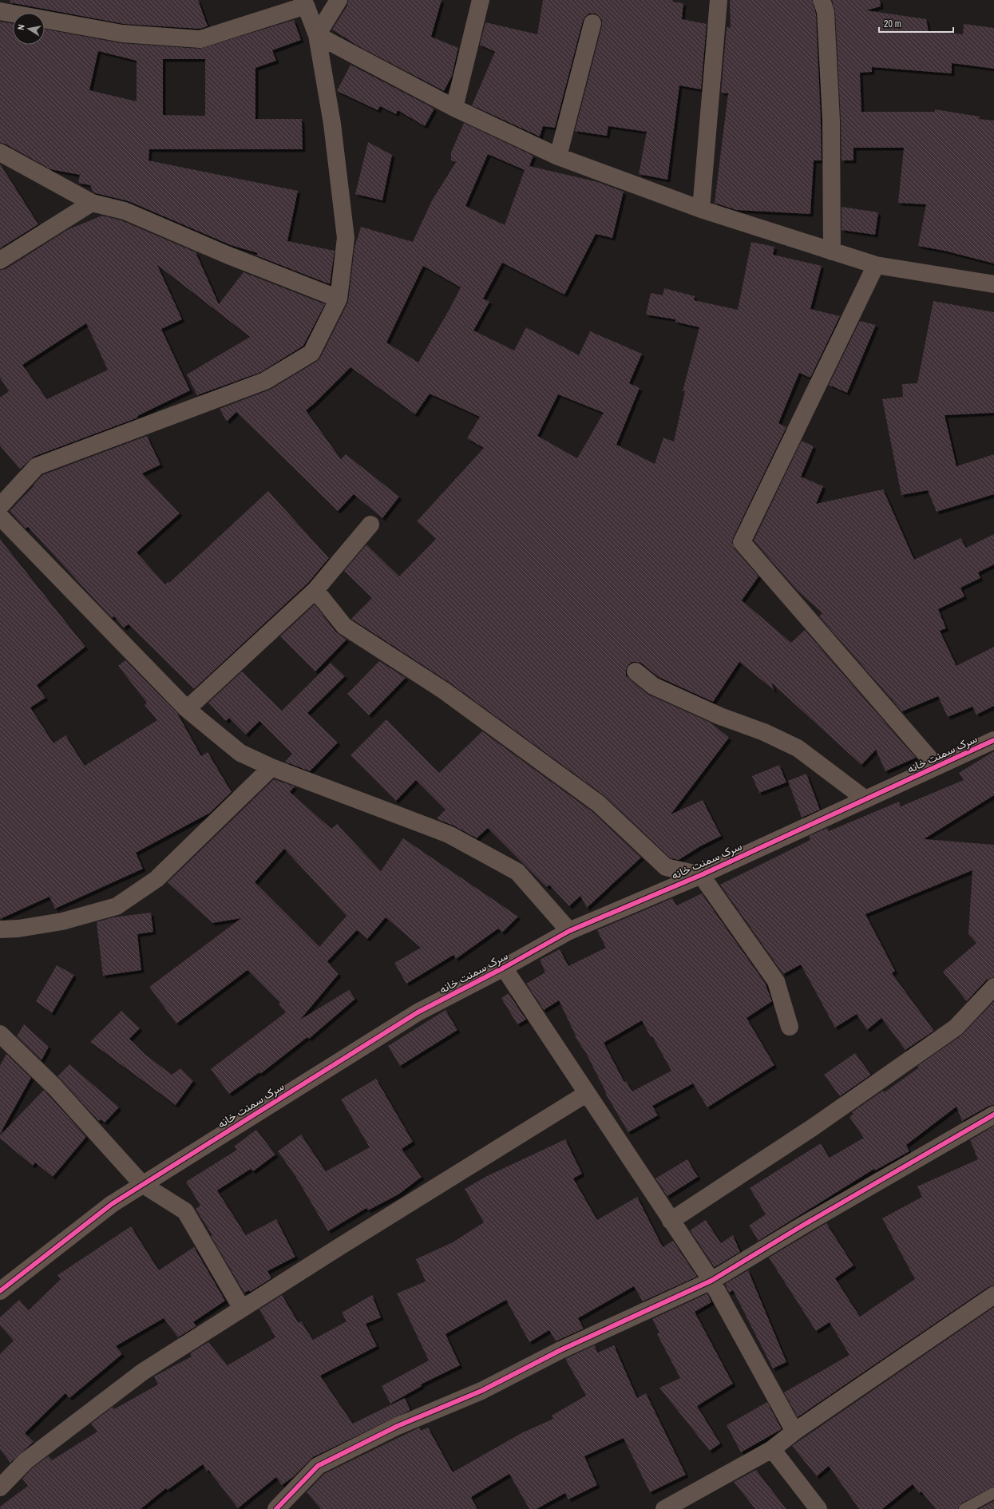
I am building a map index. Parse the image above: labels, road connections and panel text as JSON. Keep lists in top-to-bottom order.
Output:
{
  "streets": {
    "street": ["سرک سمنت خانه"]
  },
  "scale_bar": "20 m",
  "north": "left"
}
